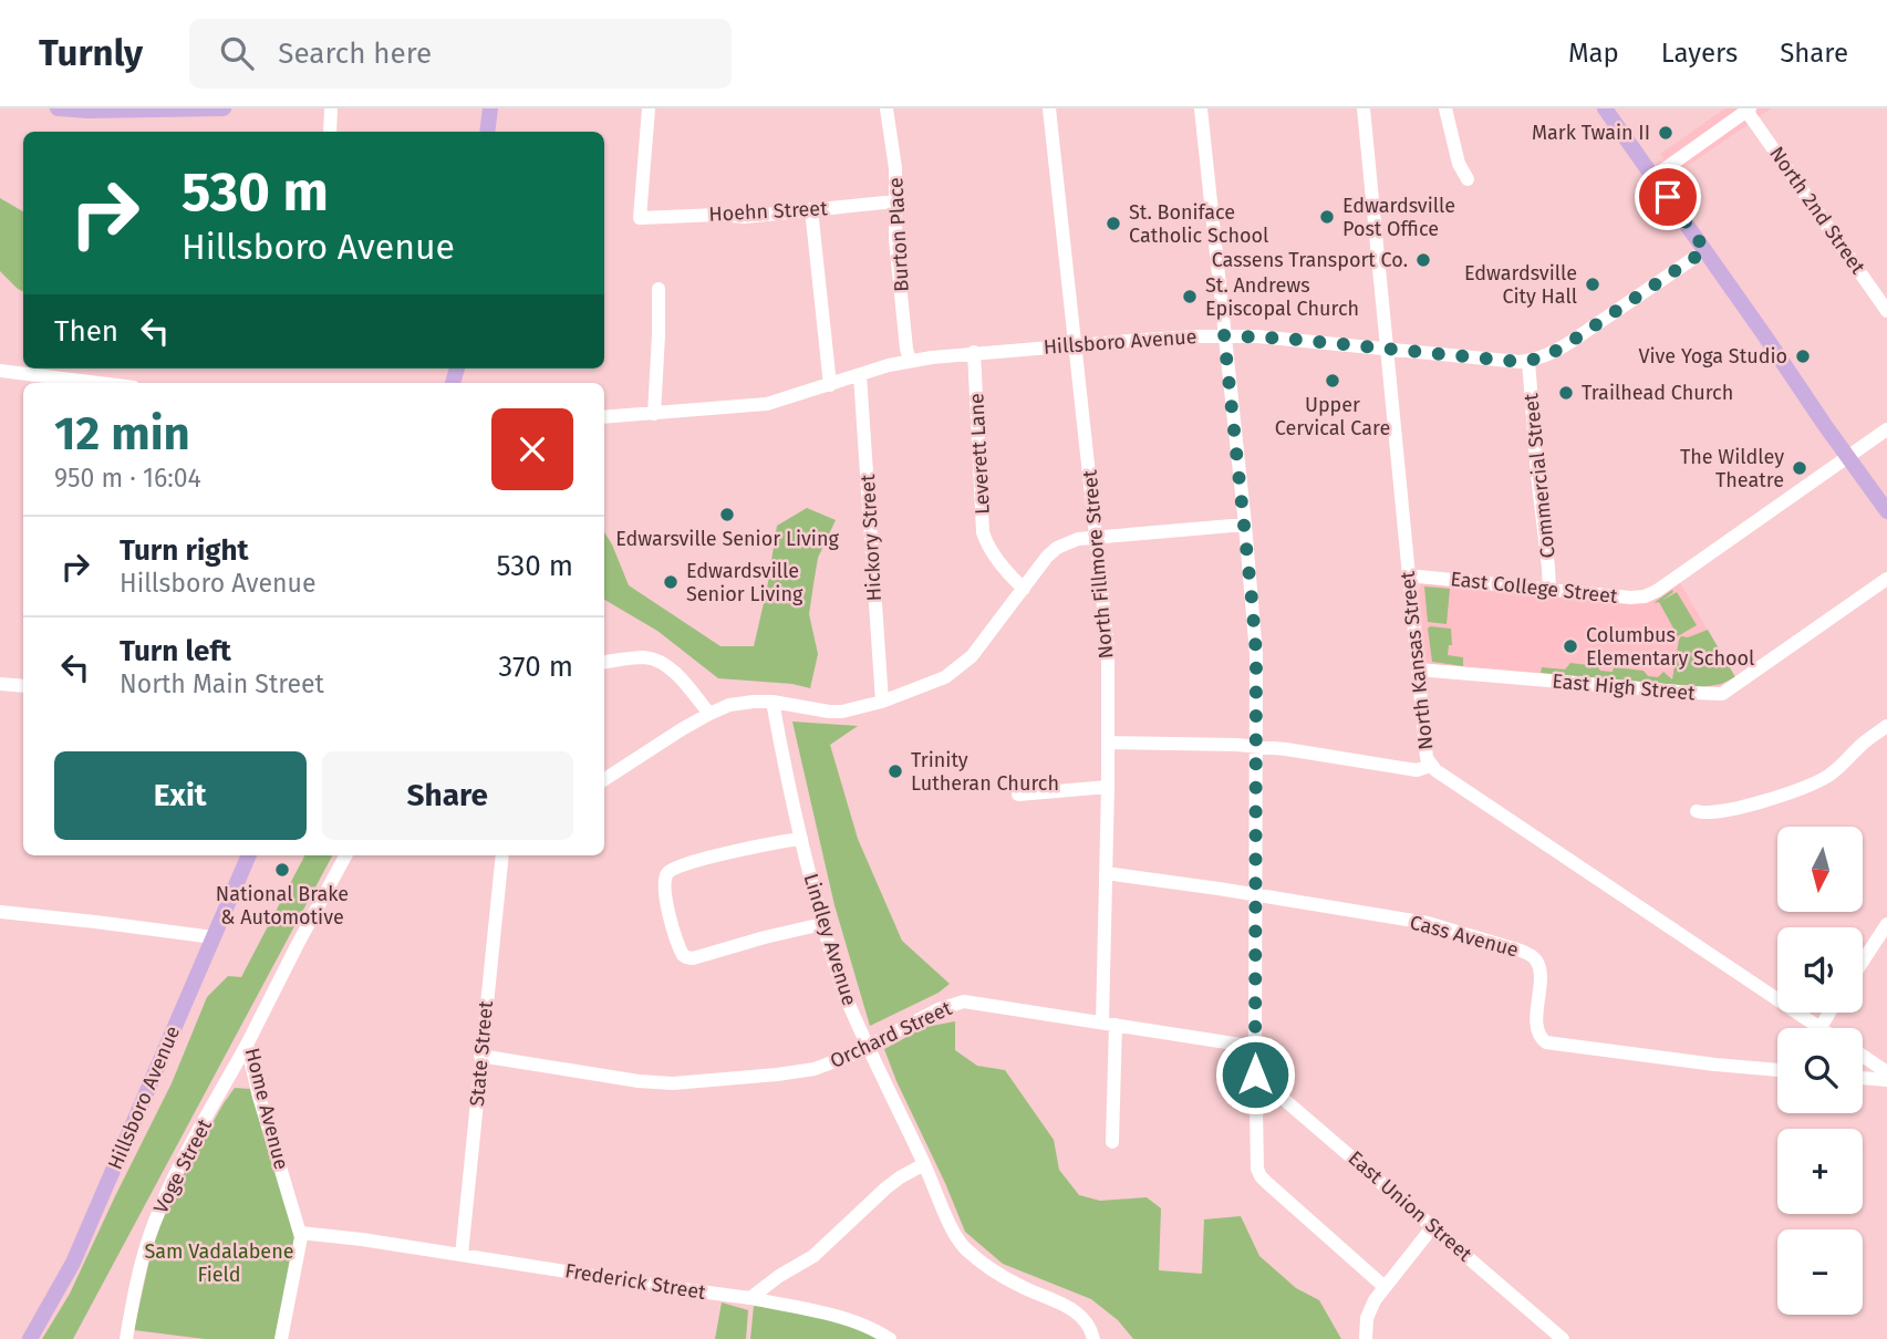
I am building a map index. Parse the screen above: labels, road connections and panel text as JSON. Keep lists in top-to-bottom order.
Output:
{
  "streets": {
    "main road": ["Hillsboro Avenue"],
    "street": [
      "North 2nd Street",
      "Hoehn Street",
      "Burton Place",
      "Leverett Lane",
      "Commercial Street",
      "Hickory Street",
      "North Fillmore Street",
      "East College Street",
      "North Kansas Street",
      "East High Street",
      "Cass Avenue",
      "Lindley Avenue",
      "Orchard Street",
      "State Street",
      "Home Avenue",
      "Voge Street",
      "East Union Street",
      "Frederick Street"
    ]
  },
  "crossings": [
    ["Hoehn Street", "Burton Place"],
    ["Burton Place", "Hillsboro Avenue"],
    ["Hillsboro Avenue", "Leverett Lane"],
    ["Hillsboro Avenue", "Commercial Street"],
    ["Hillsboro Avenue", "Hickory Street"],
    ["Hillsboro Avenue", "North Fillmore Street"],
    ["Hillsboro Avenue", "North Kansas Street"],
    ["Commercial Street", "East College Street"],
    ["North Fillmore Street", "Cass Avenue"],
    ["North Fillmore Street", "Orchard Street"],
    ["East College Street", "North Kansas Street"],
    ["North Kansas Street", "East High Street"],
    ["Lindley Avenue", "Orchard Street"],
    ["Orchard Street", "State Street"],
    ["State Street", "Frederick Street"],
    ["Home Avenue", "Voge Street"],
    ["Home Avenue", "Frederick Street"]
  ],
  "parks": ["Sam Vadalabene Field"],
  "places": [
    "Mark Twain II",
    "Edwardsville Post Office",
    "St. Boniface Catholic School",
    "Cassens Transport Co.",
    "Edwardsville City Hall",
    "St. Andrews Episcopal Church",
    "Vive Yoga Studio",
    "Upper Cervical Care",
    "Trailhead Church",
    "The Wildley Theatre",
    "Edwarsville Senior Living",
    "Edwardsville Senior Living",
    "Columbus Elementary School",
    "Trinity Lutheran Church",
    "National Brake & Automotive"
  ],
  "north": "bottom",
  "page": {
    "header": "Turnly",
    "search": "Search here",
    "nav": ["Map", "Layers", "Share"],
    "turn": ["530 m", "Hillsboro Avenue"],
    "then": "Then",
    "heading": ["12 min", "950 m · 16:04"],
    "list": [
      {
        "name": "Turn right",
        "note": "Hillsboro Avenue",
        "value": "530 m"
      },
      {
        "name": "Turn left",
        "note": "North Main Street",
        "value": "370 m"
      }
    ],
    "buttons": ["Exit", "Share"],
    "map_buttons": ["+", "−"]
  }
}
